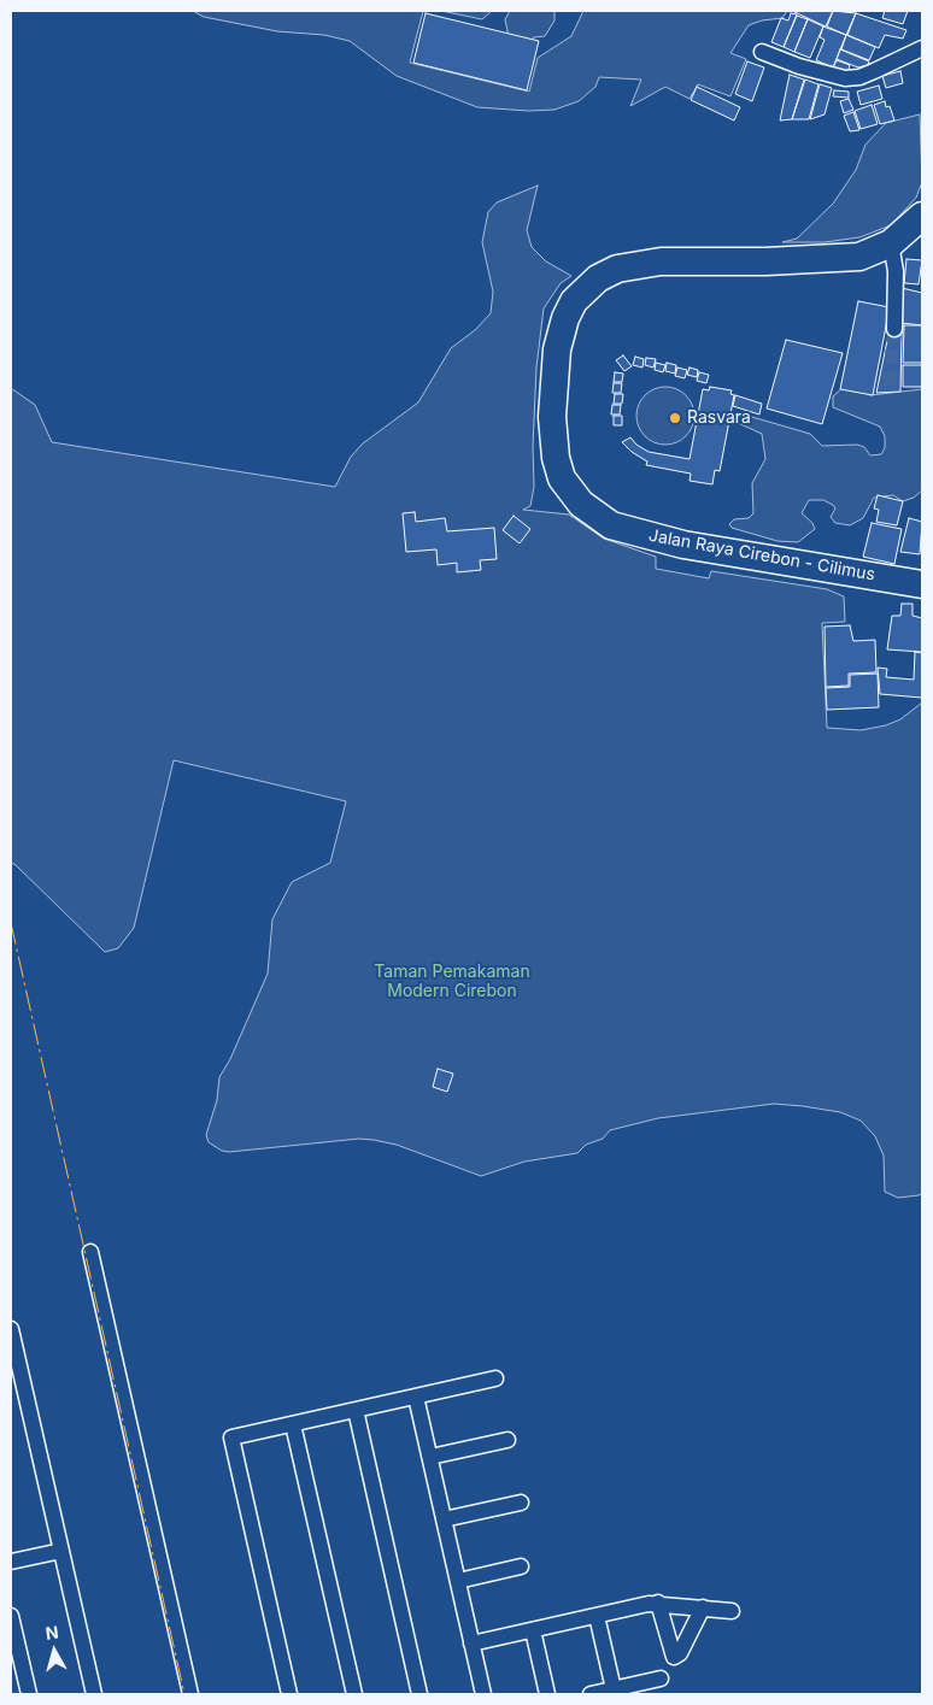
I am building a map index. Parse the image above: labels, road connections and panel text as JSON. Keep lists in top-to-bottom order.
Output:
{
  "streets": {
    "highway": ["Jalan Raya Cirebon - Cilimus"]
  },
  "parks": ["Taman Pemakaman Modern Cirebon"],
  "places": ["Rasvara"],
  "north": "top"
}
